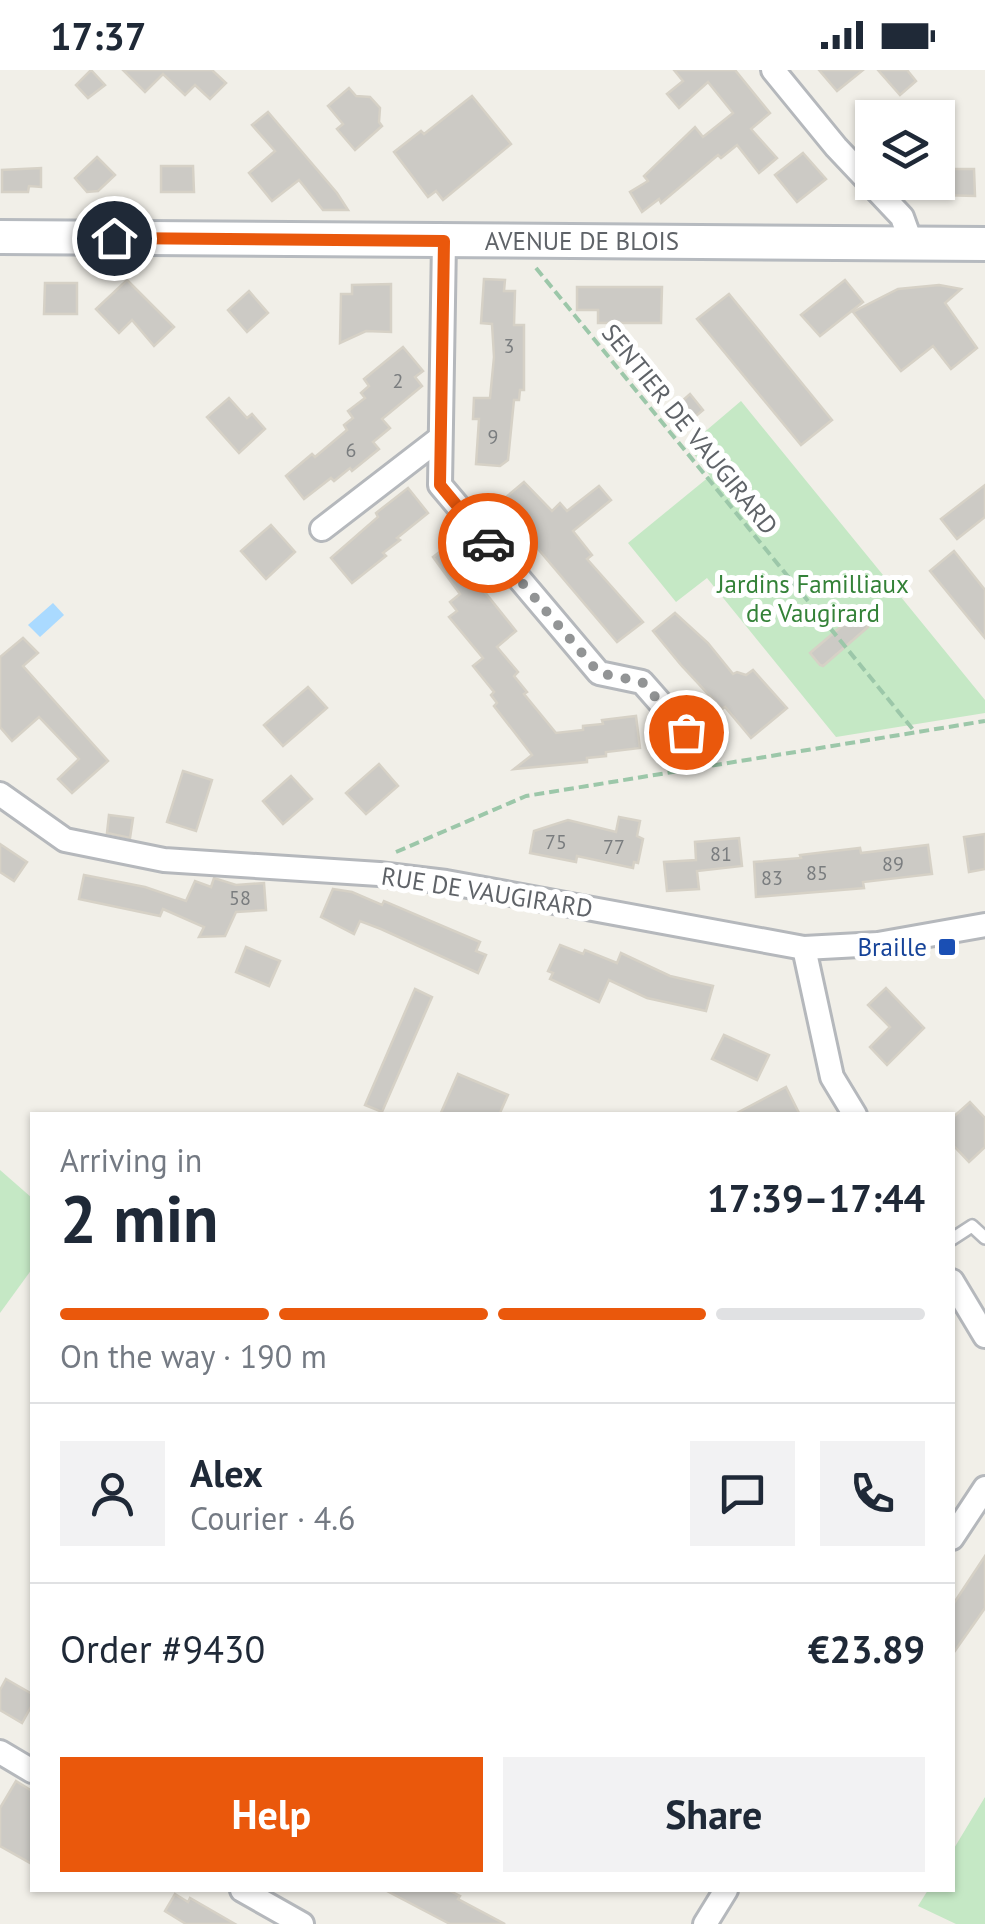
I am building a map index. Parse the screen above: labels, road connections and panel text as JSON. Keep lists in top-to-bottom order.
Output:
{
  "streets": {
    "main road": ["AVENUE DE BLOIS"],
    "street": ["RUE DE VAUGIRARD"],
    "path": ["SENTIER DE VAUGIRARD"]
  },
  "crossings": [
    ["AVENUE DE BLOIS", "SENTIER DE VAUGIRARD"]
  ],
  "parks": ["Jardins Familliaux de Vaugirard"],
  "places": {
    "transit": ["Braille"]
  },
  "house_numbers": [
    "3",
    "2",
    "9",
    "6",
    "75",
    "77",
    "81",
    "89",
    "85",
    "83",
    "58"
  ],
  "page": {
    "status": "17:37",
    "heading": ["2 min", "Arriving in", "17:39–17:44"],
    "panel": [
      "Alex",
      "Courier · 4.6",
      "Order #9430",
      "€23.89"
    ],
    "bar": "On the way · 190 m",
    "buttons": ["Help", "Share"]
  }
}
